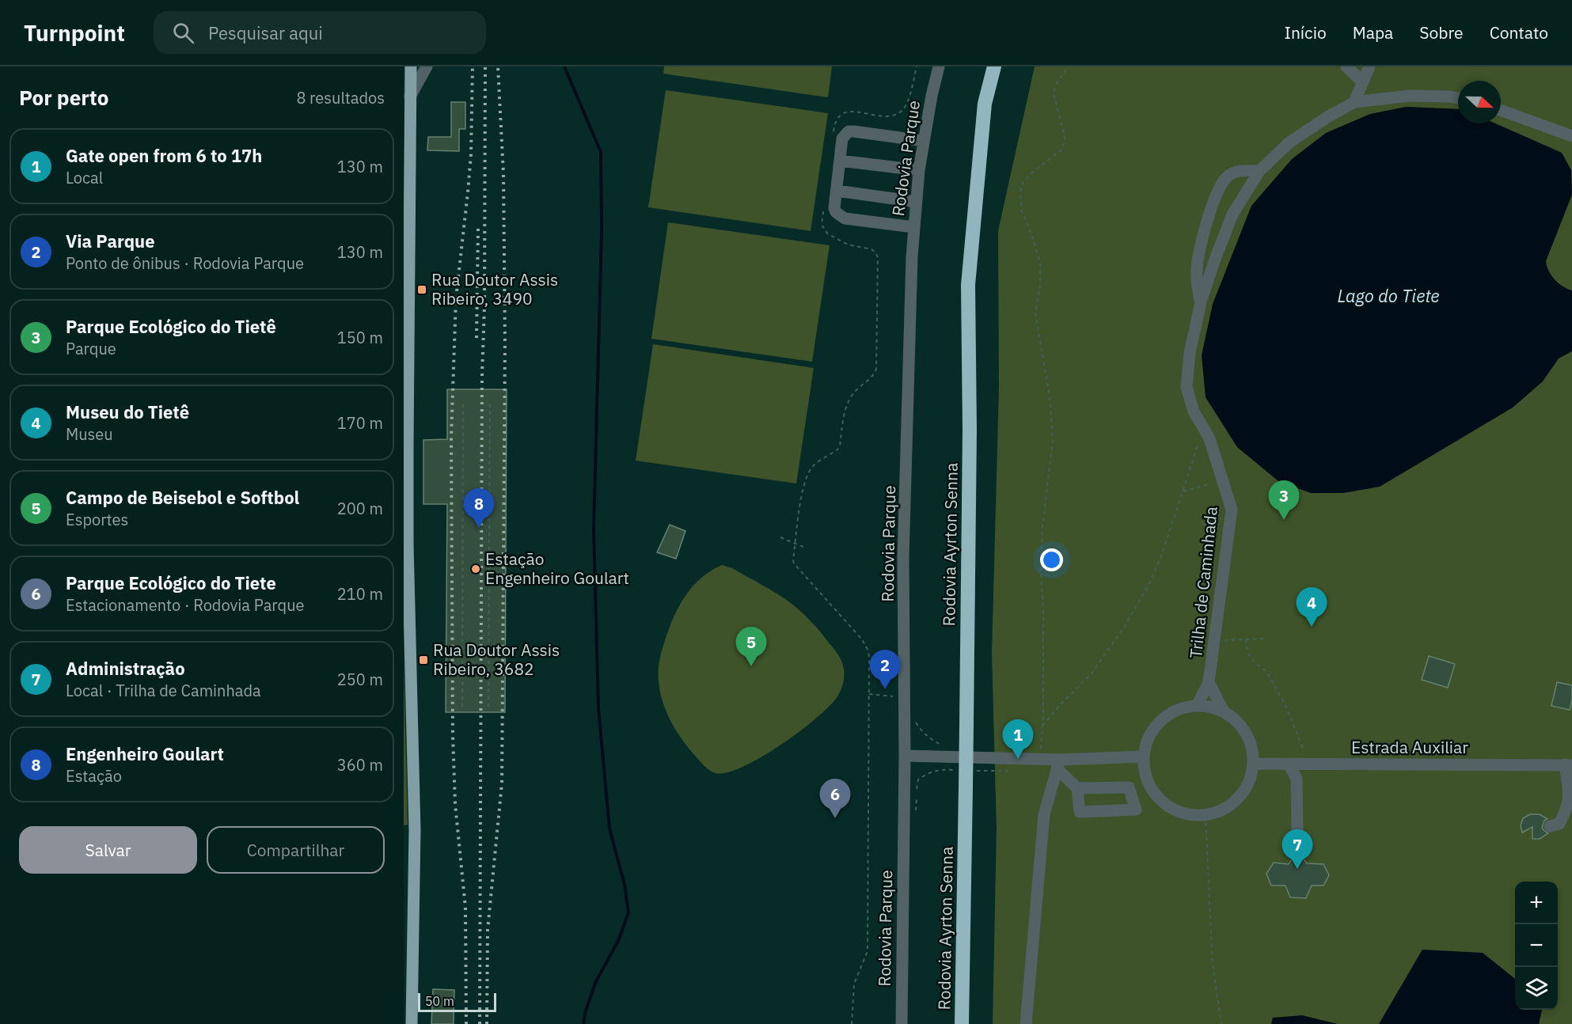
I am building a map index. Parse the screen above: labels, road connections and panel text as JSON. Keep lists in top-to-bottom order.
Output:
{
  "streets": {
    "highway": ["Rodovia Ayrton Senna"],
    "street": ["Rodovia Parque", "Trilha de Caminhada", "Estrada Auxiliar"]
  },
  "crossings": [
    ["Trilha de Caminhada", "Estrada Auxiliar"]
  ],
  "water": ["Lago do Tiete"],
  "places": {
    "transit": ["Rua Doutor Assis Ribeiro, 3490", "Rua Doutor Assis Ribeiro, 3682"],
    "other": ["Estação Engenheiro Goulart"]
  },
  "scale_bar": "50 m",
  "north": "right",
  "page": {
    "header": "Turnpoint",
    "search": "Pesquisar aqui",
    "nav": [
      "Início",
      "Mapa",
      "Sobre",
      "Contato"
    ],
    "heading": ["Por perto", "8 resultados"],
    "list": [
      {
        "mark": "1",
        "name": "Gate open from 6 to 17h",
        "note": "Local",
        "value": "130 m"
      },
      {
        "mark": "2",
        "name": "Via Parque",
        "note": "Ponto de ônibus · Rodovia Parque",
        "value": "130 m"
      },
      {
        "mark": "3",
        "name": "Parque Ecológico do Tietê",
        "note": "Parque",
        "value": "150 m"
      },
      {
        "mark": "4",
        "name": "Museu do Tietê",
        "note": "Museu",
        "value": "170 m"
      },
      {
        "mark": "5",
        "name": "Campo de Beisebol e Softbol",
        "note": "Esportes",
        "value": "200 m"
      },
      {
        "mark": "6",
        "name": "Parque Ecológico do Tiete",
        "note": "Estacionamento · Rodovia Parque",
        "value": "210 m"
      },
      {
        "mark": "7",
        "name": "Administração",
        "note": "Local · Trilha de Caminhada",
        "value": "250 m"
      },
      {
        "mark": "8",
        "name": "Engenheiro Goulart",
        "note": "Estação",
        "value": "360 m"
      }
    ],
    "pins": [
      "3",
      "8",
      "4",
      "5",
      "2",
      "1",
      "6",
      "7"
    ],
    "buttons": ["Salvar", "Compartilhar"],
    "map_buttons": ["+", "−"],
    "scale": "50 m"
  }
}
